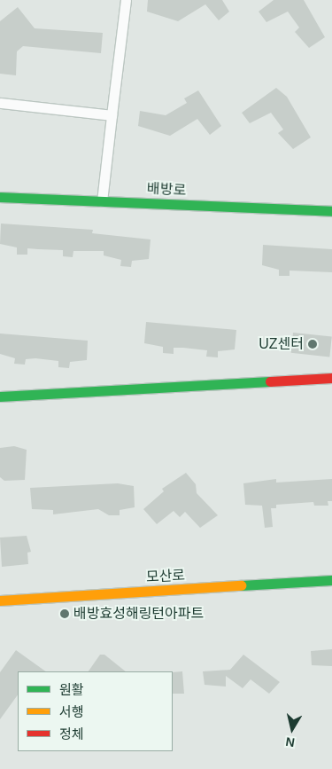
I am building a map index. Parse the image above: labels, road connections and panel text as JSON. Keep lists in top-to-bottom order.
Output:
{
  "streets": {
    "street": ["배방로", "모산로"]
  },
  "places": ["UZ센터", "배방효성해링턴아파트"],
  "legend": ["원활", "서행", "정체"],
  "north": "bottom"
}
